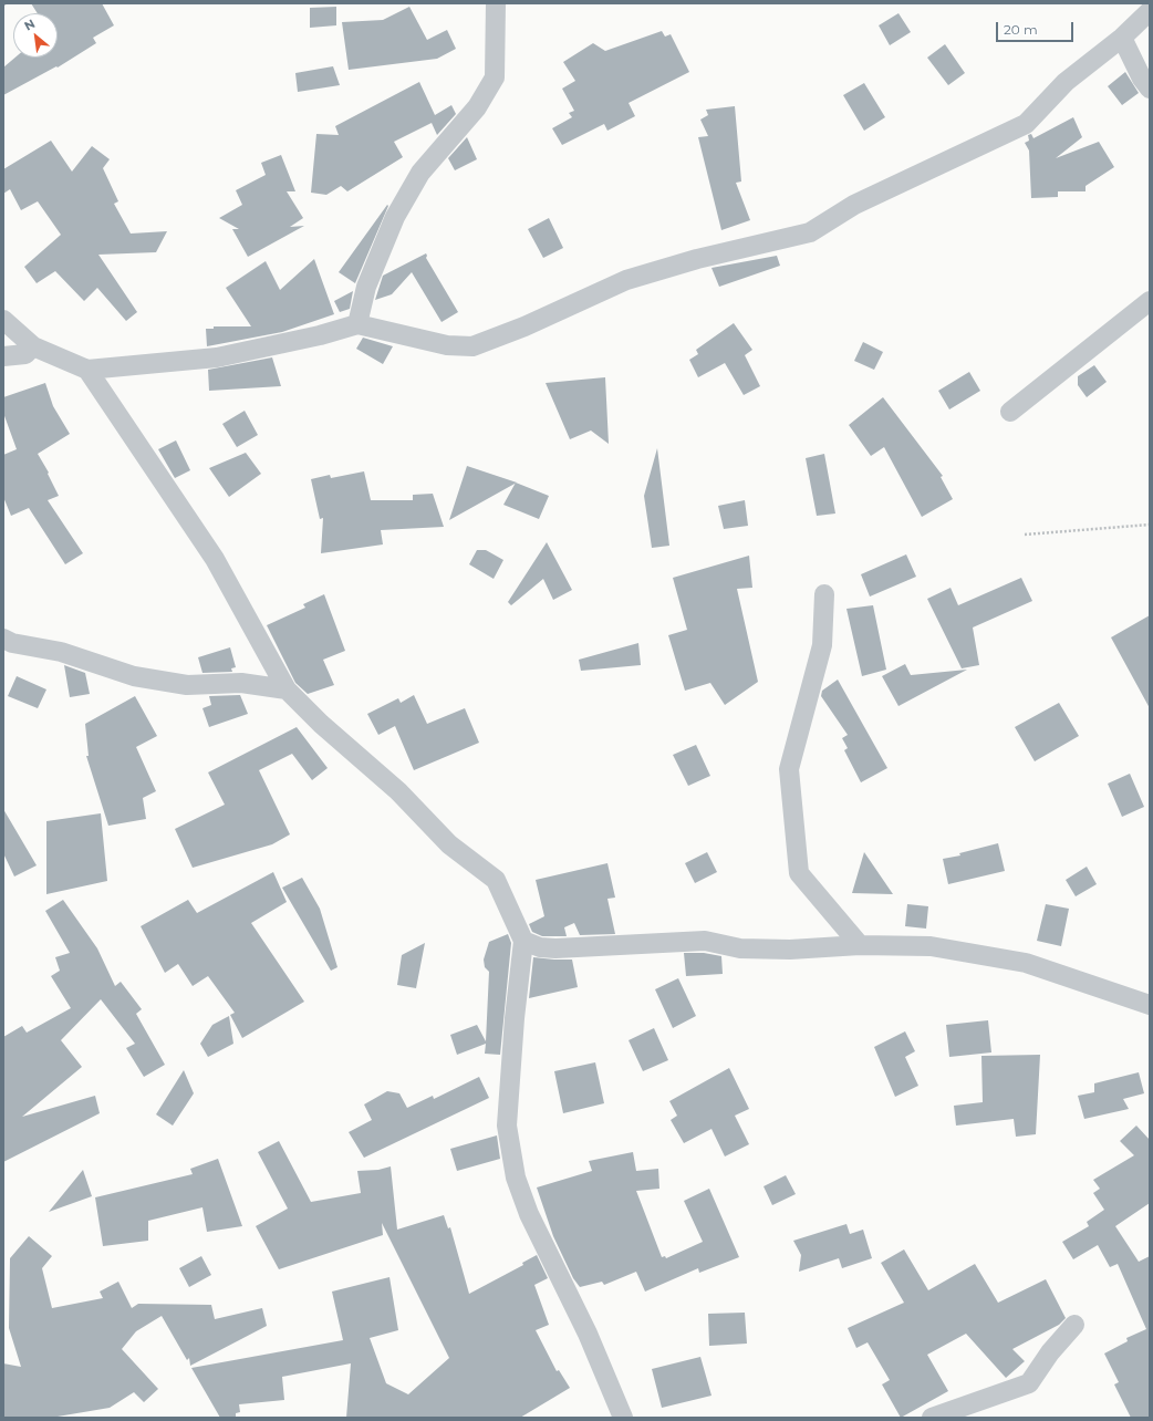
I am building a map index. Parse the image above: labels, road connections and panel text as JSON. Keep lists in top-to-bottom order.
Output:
{
  "scale_bar": "20 m",
  "north": "top left"
}
